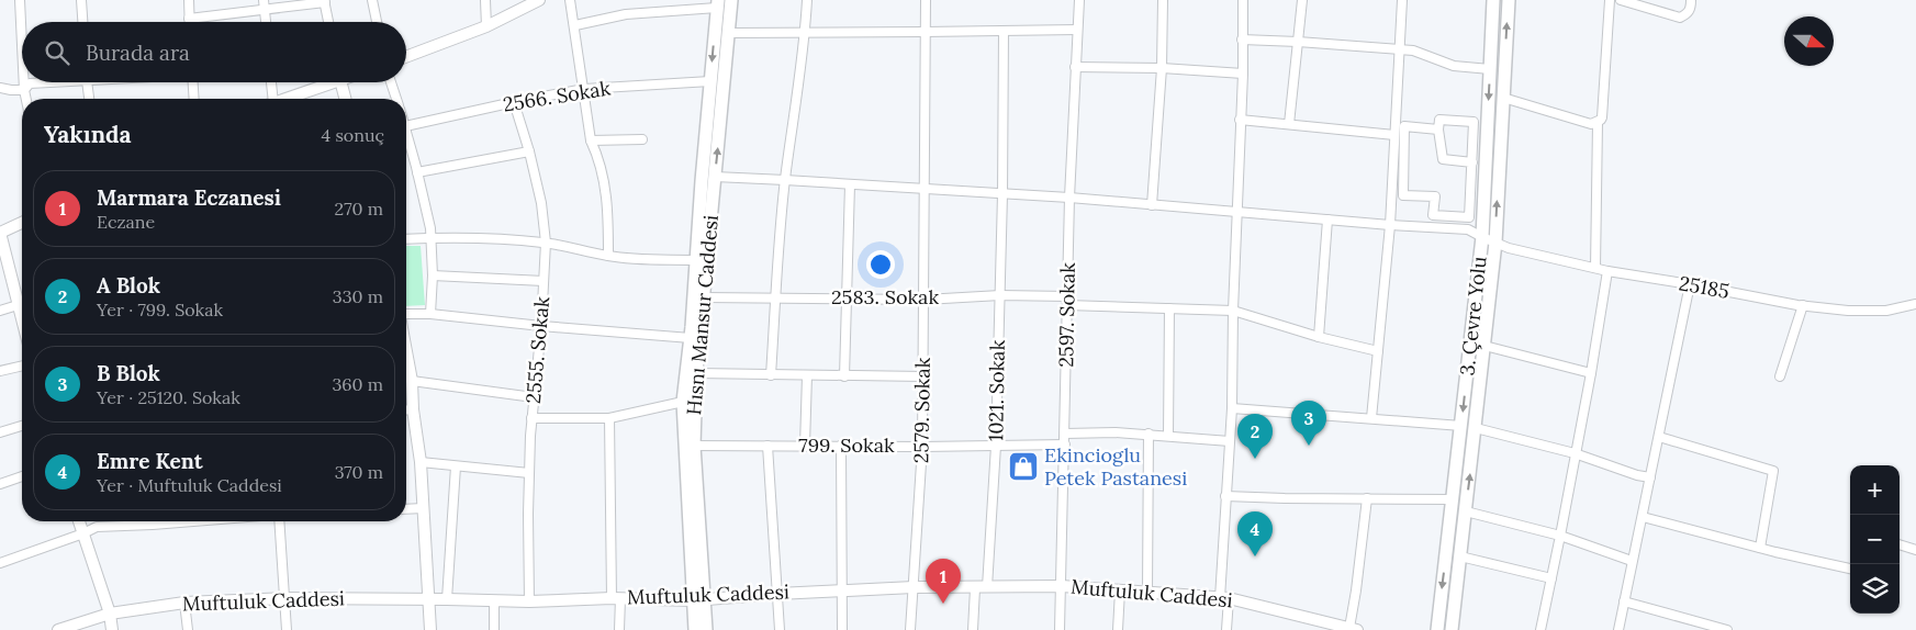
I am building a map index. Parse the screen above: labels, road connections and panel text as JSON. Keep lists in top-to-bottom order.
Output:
{
  "streets": {
    "main road": ["Hısnı Mansur Caddesi", "3. Çevre Yolu"],
    "street": [
      "2566. Sokak",
      "25185",
      "2583. Sokak",
      "2597. Sokak",
      "2555. Sokak",
      "1021. Sokak",
      "2579. Sokak",
      "799. Sokak",
      "Muftuluk Caddesi"
    ]
  },
  "crossings": [
    ["2566. Sokak", "2555. Sokak"],
    ["25185", "Hısnı Mansur Caddesi"],
    ["25185", "2597. Sokak"],
    ["25185", "3. Çevre Yolu"],
    ["25185", "1021. Sokak"],
    ["25185", "2579. Sokak"],
    ["2583. Sokak", "Hısnı Mansur Caddesi"],
    ["2583. Sokak", "2597. Sokak"],
    ["2583. Sokak", "1021. Sokak"],
    ["2583. Sokak", "2579. Sokak"],
    ["Hısnı Mansur Caddesi", "799. Sokak"],
    ["Hısnı Mansur Caddesi", "Muftuluk Caddesi"],
    ["2597. Sokak", "799. Sokak"],
    ["2597. Sokak", "Muftuluk Caddesi"],
    ["2555. Sokak", "Muftuluk Caddesi"],
    ["1021. Sokak", "799. Sokak"],
    ["1021. Sokak", "Muftuluk Caddesi"],
    ["2579. Sokak", "799. Sokak"],
    ["2579. Sokak", "Muftuluk Caddesi"]
  ],
  "places": {
    "shop": ["Ekincioglu Petek Pastanesi"]
  },
  "north": "right",
  "page": {
    "search": "Burada ara",
    "heading": ["Yakında", "4 sonuç"],
    "list": [
      {
        "mark": "1",
        "name": "Marmara Eczanesi",
        "note": "Eczane",
        "value": "270 m"
      },
      {
        "mark": "2",
        "name": "A Blok",
        "note": "Yer · 799. Sokak",
        "value": "330 m"
      },
      {
        "mark": "3",
        "name": "B Blok",
        "note": "Yer · 25120. Sokak",
        "value": "360 m"
      },
      {
        "mark": "4",
        "name": "Emre Kent",
        "note": "Yer · Muftuluk Caddesi",
        "value": "370 m"
      }
    ],
    "pins": [
      "3",
      "2",
      "4",
      "1"
    ],
    "map_buttons": ["+", "−"]
  }
}
